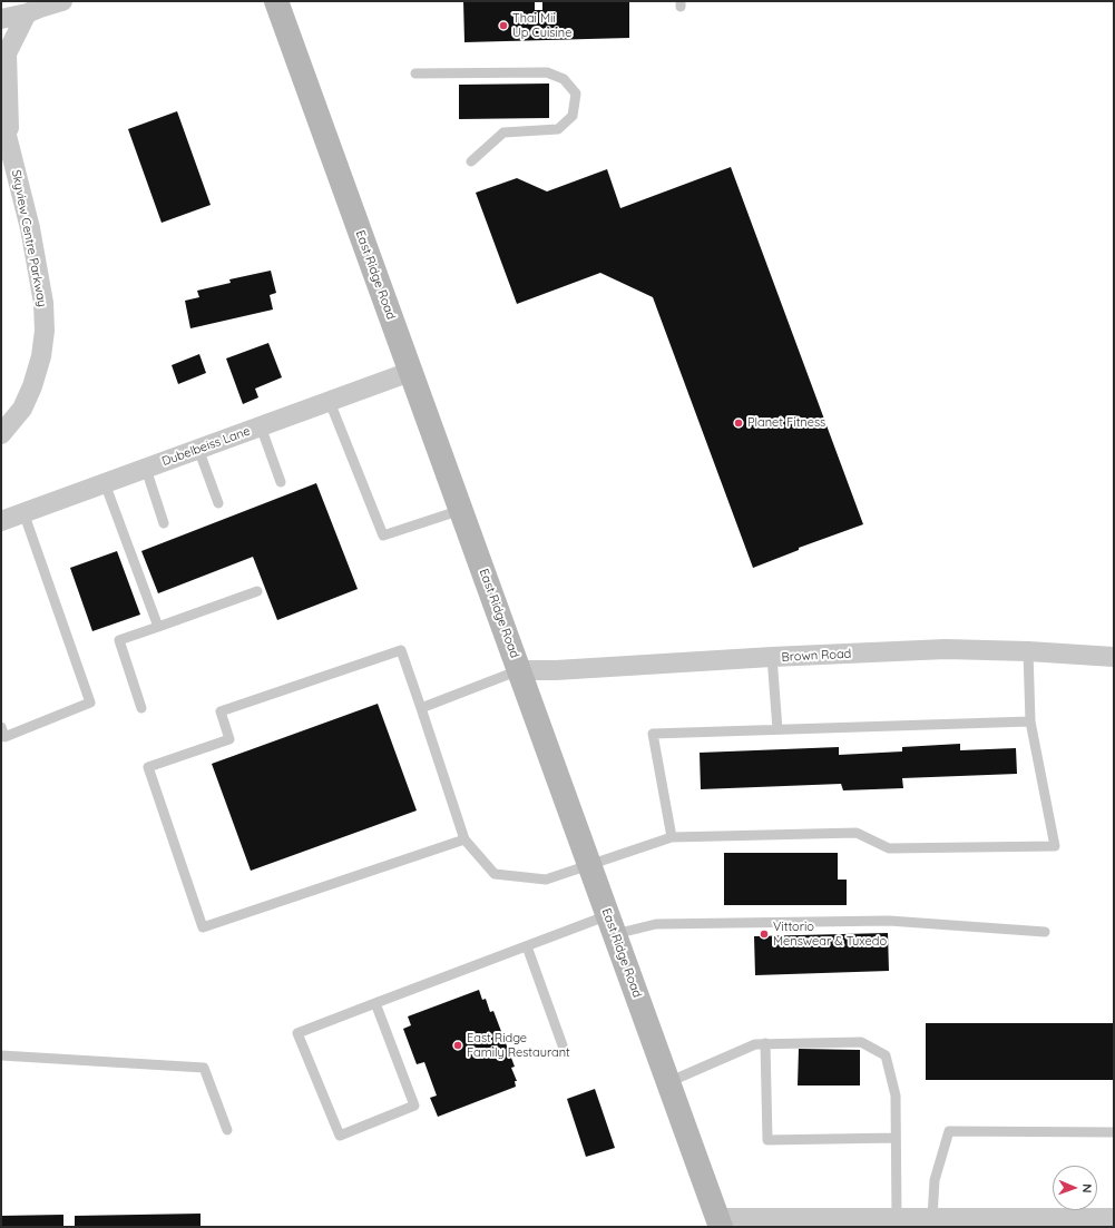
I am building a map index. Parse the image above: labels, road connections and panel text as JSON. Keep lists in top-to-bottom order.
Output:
{
  "streets": {
    "main road": ["East Ridge Road"],
    "street": ["Skyview Centre Parkway", "Dubelbeiss Lane", "Brown Road"]
  },
  "crossings": [
    ["East Ridge Road", "Dubelbeiss Lane"],
    ["East Ridge Road", "Brown Road"]
  ],
  "places": [
    "Thai Mii Up Cuisine",
    "Planet Fitness",
    "Vittorio Menswear & Tuxedo",
    "East Ridge Family Restaurant"
  ],
  "north": "right"
}
